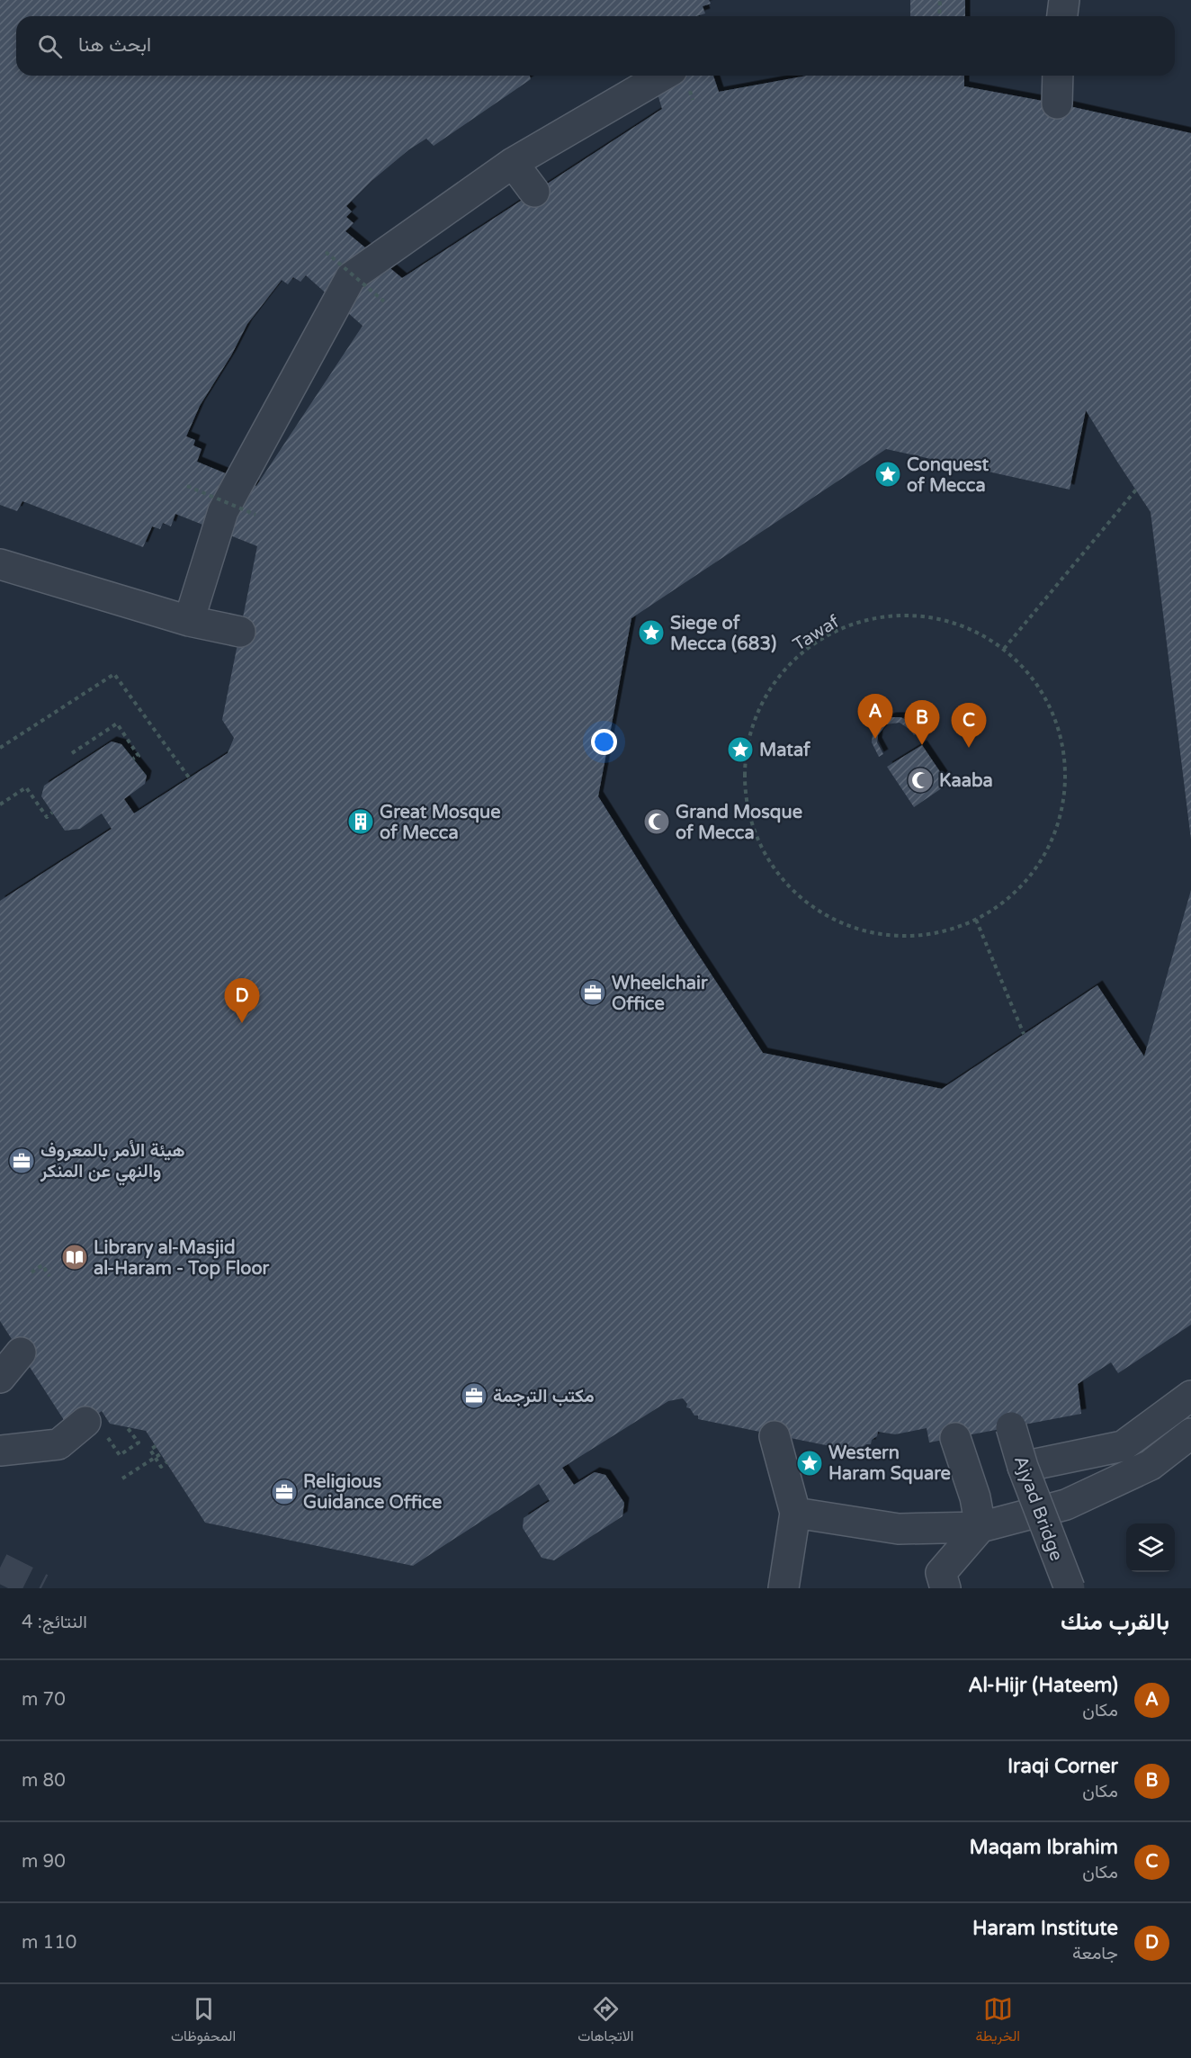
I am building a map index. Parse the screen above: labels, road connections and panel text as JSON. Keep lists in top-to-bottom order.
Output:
{
  "streets": {
    "street": ["Ajyad Bridge"],
    "path": ["Tawaf"]
  },
  "places": {
    "place": [
      "Conquest of Mecca",
      "Siege of Mecca (683)",
      "Mataf",
      "Western Haram Square"
    ],
    "mosque": ["Kaaba", "Grand Mosque of Mecca"],
    "building": ["Great Mosque of Mecca"],
    "office": [
      "Wheelchair Office",
      "هيئة الأمر بالمعروف والنهي عن المنكر",
      "مكتب الترجمة",
      "Religious Guidance Office"
    ],
    "library": ["Library al-Masjid al-Haram - Top Floor"]
  },
  "page": {
    "search": "ابحث هنا",
    "pins": [
      "A",
      "B",
      "C",
      "D"
    ],
    "heading": ["بالقرب منك", "النتائج: 4"],
    "list": [
      {
        "mark": "A",
        "name": "Al-Hijr (Hateem)",
        "note": "مكان",
        "value": "70 m"
      },
      {
        "mark": "B",
        "name": "Iraqi Corner",
        "note": "مكان",
        "value": "80 m"
      },
      {
        "mark": "C",
        "name": "Maqam Ibrahim",
        "note": "مكان",
        "value": "90 m"
      },
      {
        "mark": "D",
        "name": "Haram Institute",
        "note": "جامعة",
        "value": "110 m"
      }
    ],
    "nav": ["الخريطة", "الاتجاهات", "المحفوظات"]
  }
}
